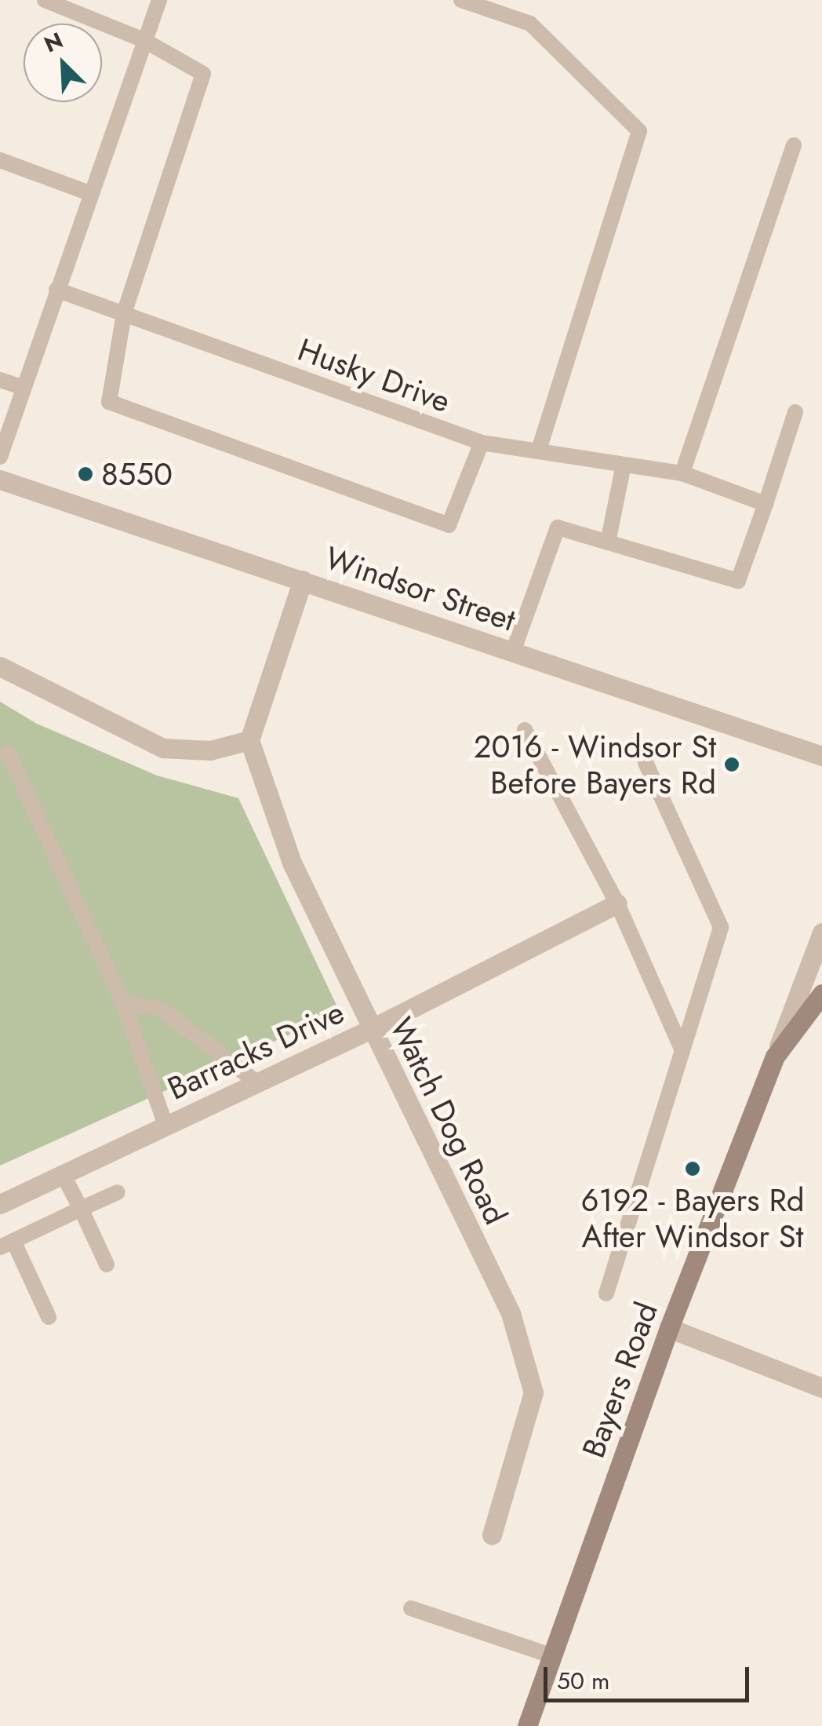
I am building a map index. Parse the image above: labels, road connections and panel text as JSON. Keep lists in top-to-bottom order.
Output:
{
  "streets": {
    "main road": ["Bayers Road"],
    "street": ["Windsor Street", "Barracks Drive", "Watch Dog Road"],
    "lane": ["Husky Drive"]
  },
  "crossings": [
    ["Barracks Drive", "Watch Dog Road"]
  ],
  "places": ["8550", "2016 - Windsor St Before Bayers Rd", "6192 - Bayers Rd After Windsor St"],
  "scale_bar": "50 m",
  "north": "top left"
}
